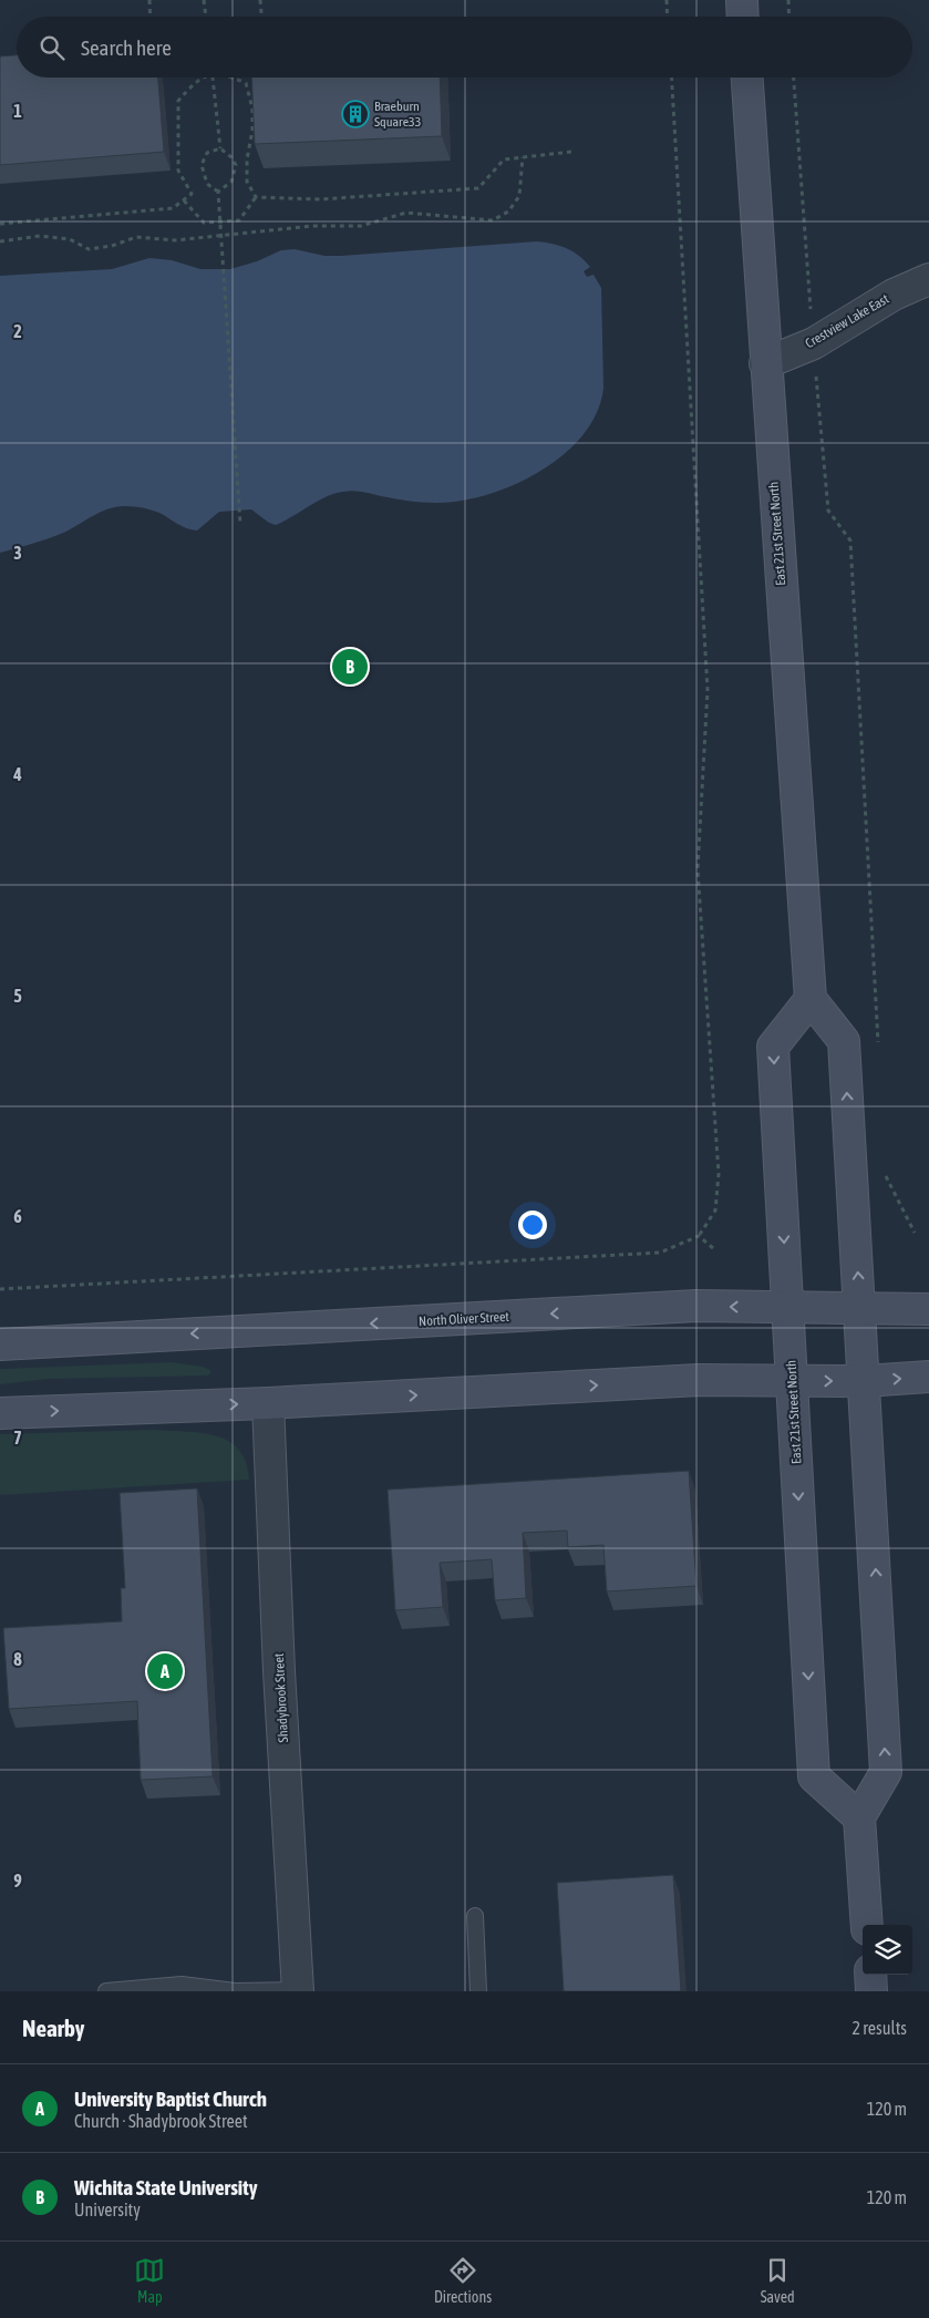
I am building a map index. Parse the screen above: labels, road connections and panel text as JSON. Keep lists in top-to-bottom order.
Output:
{
  "streets": {
    "main road": ["East 21st Street North", "North Oliver Street"],
    "street": ["Crestview Lake East", "Shadybrook Street"]
  },
  "crossings": [
    ["Crestview Lake East", "East 21st Street North"],
    ["East 21st Street North", "North Oliver Street"]
  ],
  "places": {
    "building": ["Braeburn Square33"]
  },
  "page": {
    "search": "Search here",
    "pins": ["B", "A"],
    "heading": ["Nearby", "2 results"],
    "list": [
      {
        "mark": "A",
        "name": "University Baptist Church",
        "note": "Church · Shadybrook Street",
        "value": "120 m"
      },
      {
        "mark": "B",
        "name": "Wichita State University",
        "note": "University",
        "value": "120 m"
      }
    ],
    "nav": ["Map", "Directions", "Saved"]
  },
  "grid": {
    "rows": [
      "1",
      "2",
      "3",
      "4",
      "5",
      "6",
      "7",
      "8",
      "9"
    ]
  }
}
